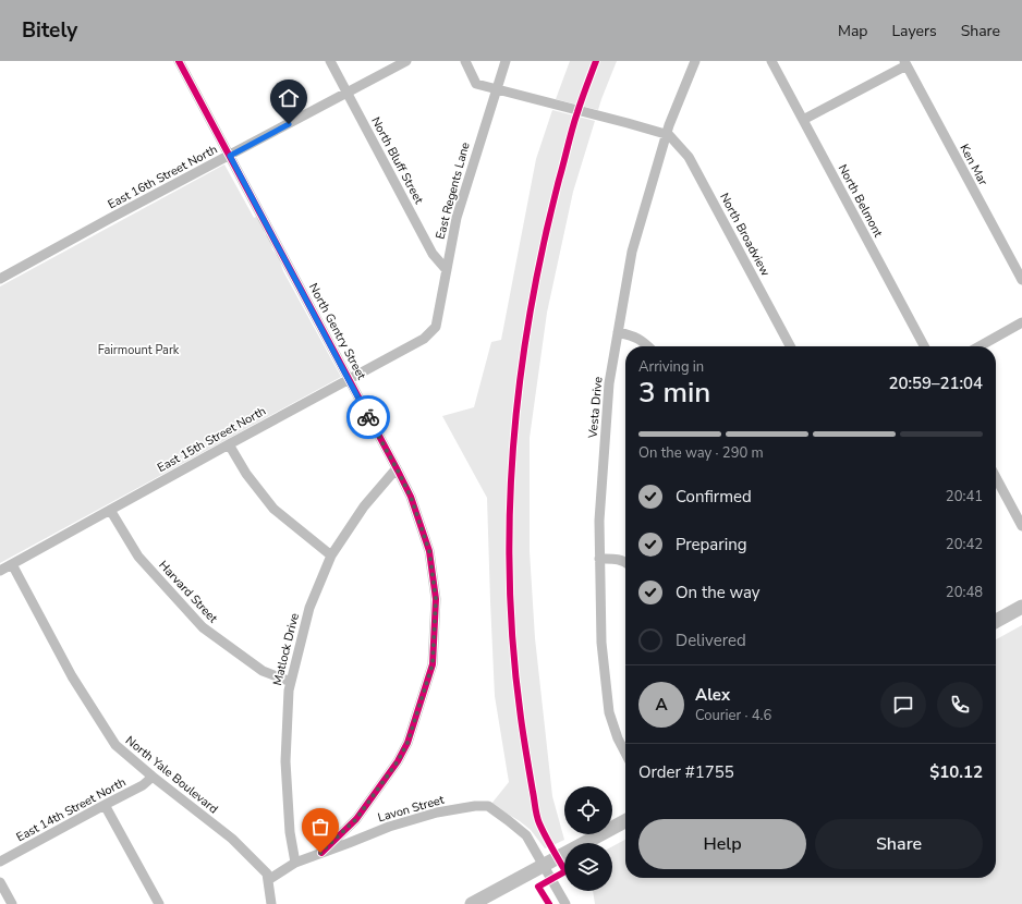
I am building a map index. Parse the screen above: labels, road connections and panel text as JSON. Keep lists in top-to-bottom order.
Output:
{
  "streets": {
    "street": [
      "North Bluff Street",
      "Ken Mar",
      "East 16th Street North",
      "East Regents Lane",
      "North Belmont",
      "North Broadview",
      "North Gentry Street",
      "Vesta Drive",
      "East 15th Street North",
      "Harvard Street",
      "Matlock Drive",
      "North Yale Boulevard",
      "Lavon Street",
      "East 14th Street North"
    ]
  },
  "crossings": [
    ["North Bluff Street", "East 16th Street North"],
    ["North Bluff Street", "East Regents Lane"],
    ["East 16th Street North", "North Gentry Street"],
    ["East Regents Lane", "East 15th Street North"],
    ["North Broadview", "Vesta Drive"],
    ["North Gentry Street", "East 15th Street North"],
    ["North Gentry Street", "Matlock Drive"],
    ["North Gentry Street", "Lavon Street"],
    ["East 15th Street North", "Harvard Street"],
    ["East 15th Street North", "North Yale Boulevard"],
    ["Harvard Street", "Matlock Drive"],
    ["Matlock Drive", "Lavon Street"],
    ["North Yale Boulevard", "Lavon Street"],
    ["North Yale Boulevard", "East 14th Street North"]
  ],
  "parks": ["Fairmount Park"],
  "page": {
    "header": "Bitely",
    "nav": ["Map", "Layers", "Share"],
    "heading": ["3 min", "Arriving in", "20:59–21:04"],
    "panel": [
      "Alex",
      "Courier · 4.6",
      "Order #1755",
      "$10.12"
    ],
    "bar": "On the way · 290 m",
    "list": [
      ["Confirmed", "20:41"],
      ["Preparing", "20:42"],
      ["On the way", "20:48"],
      "Delivered"
    ],
    "round": "A",
    "buttons": ["Help", "Share"]
  }
}
